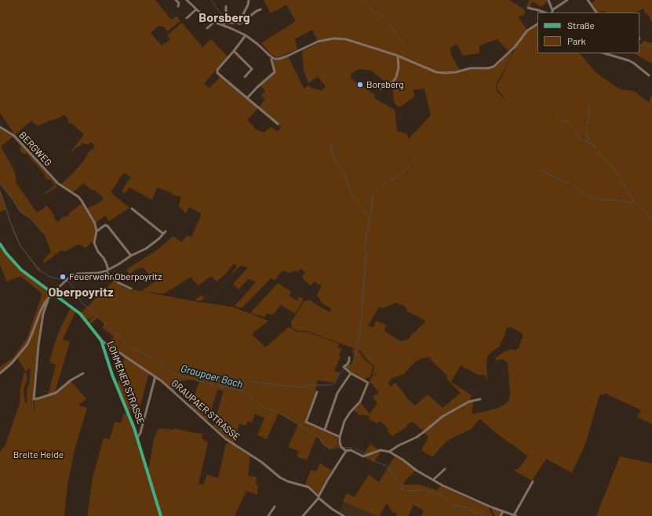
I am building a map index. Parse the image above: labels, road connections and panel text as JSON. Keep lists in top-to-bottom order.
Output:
{
  "streets": {
    "main road": ["LOHMENER STRASSE"],
    "street": ["BERGWEG", "GRAUPAER STRASSE"]
  },
  "crossings": [
    ["LOHMENER STRASSE", "GRAUPAER STRASSE"]
  ],
  "districts": ["Borsberg", "Oberpoyritz"],
  "water": ["Graupaer Bach"],
  "parks": ["Breite Heide"],
  "places": ["Borsberg", "Feuerwehr Oberpoyritz"],
  "legend": ["Straße", "Park"]
}
